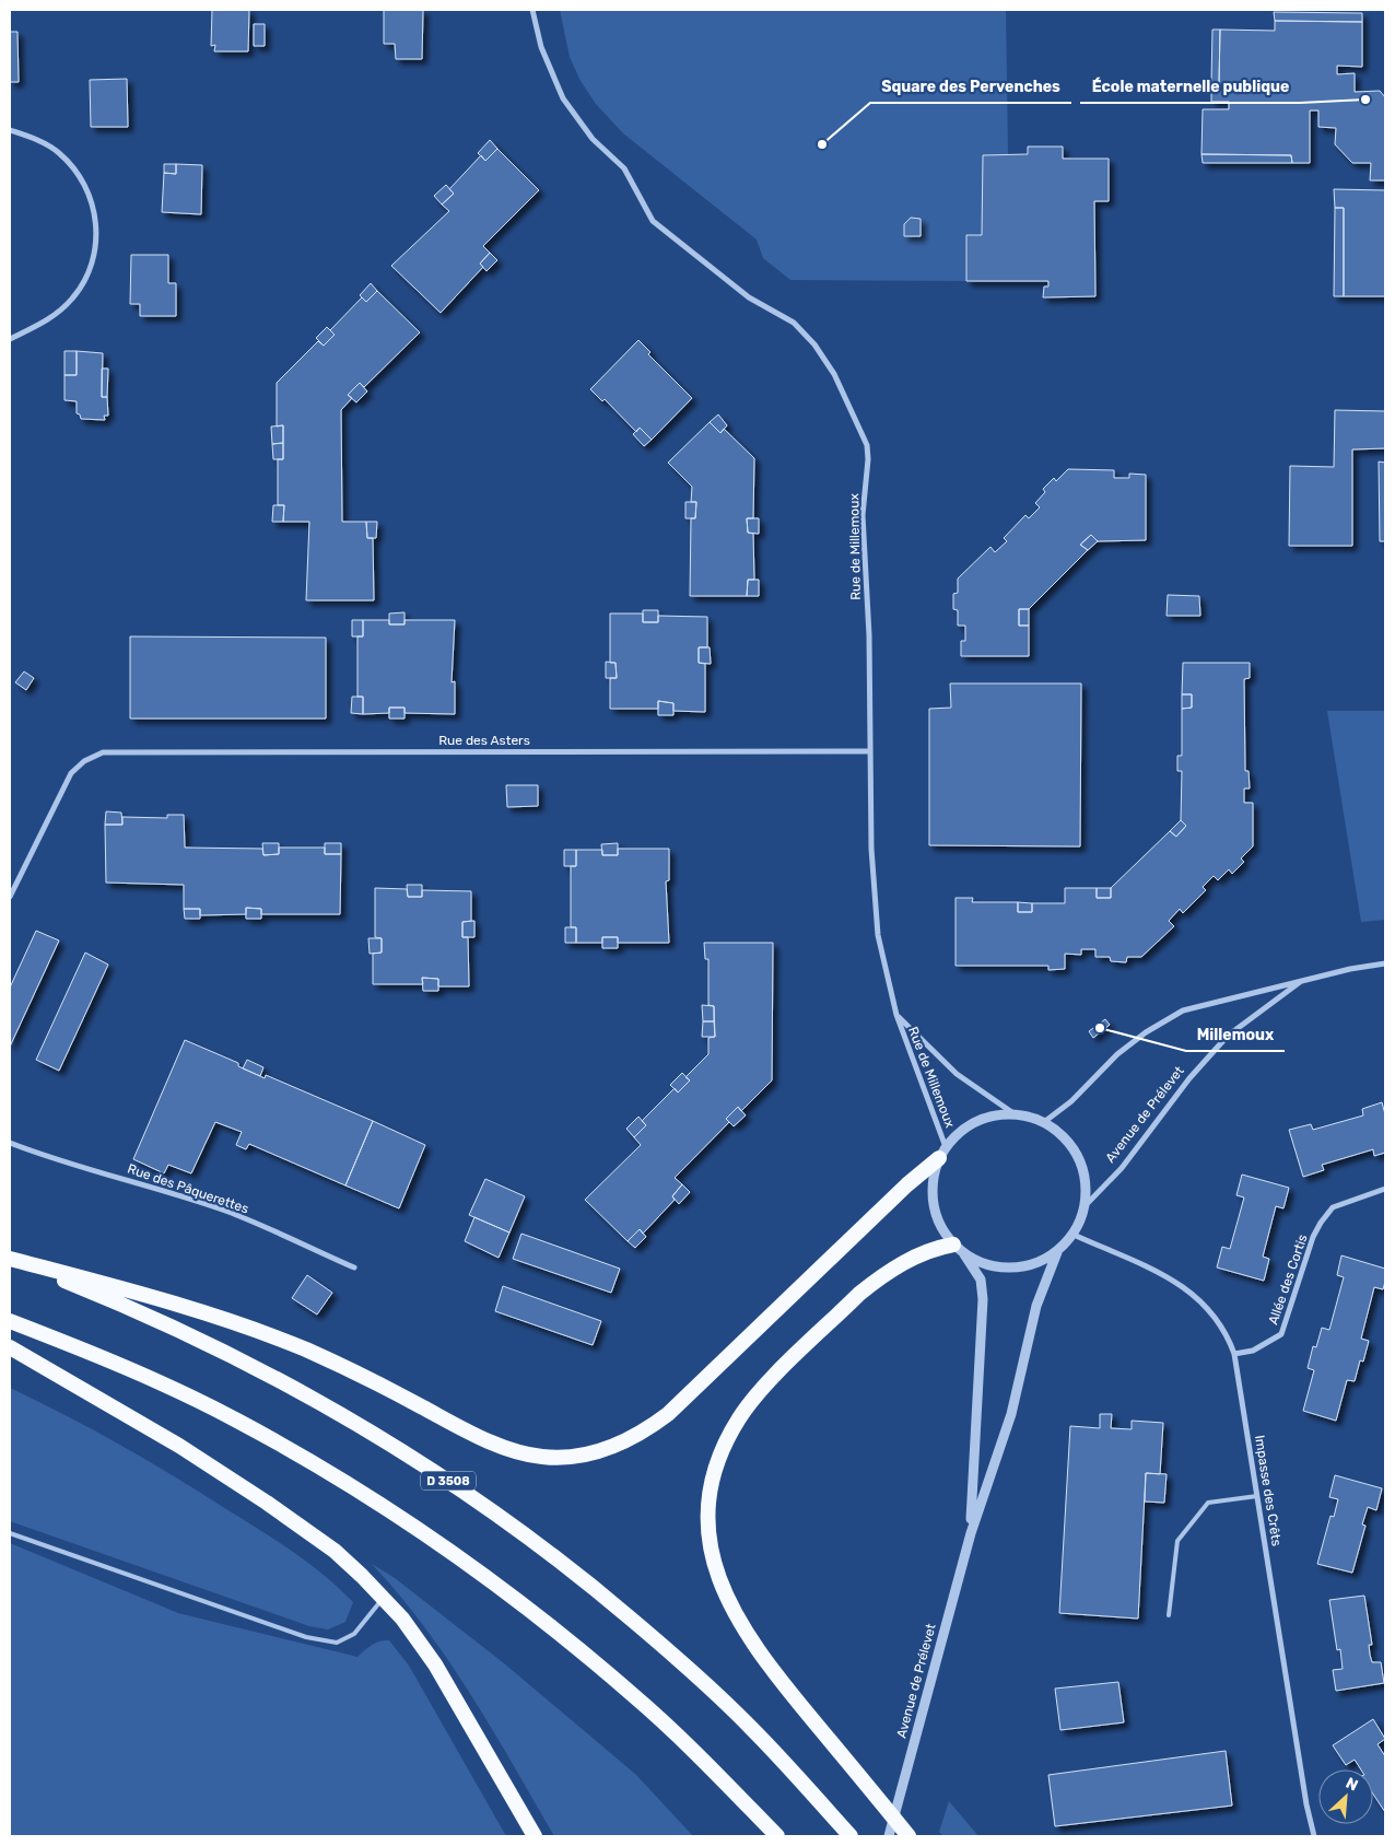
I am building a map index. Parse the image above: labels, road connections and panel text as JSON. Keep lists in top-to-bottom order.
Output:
{
  "streets": {
    "highway": ["D 3508"],
    "street": [
      "Rue de Millemoux",
      "Rue des Asters",
      "Avenue de Prélevet",
      "Rue des Pâquerettes",
      "Allée des Cortis",
      "Impasse des Crêts"
    ]
  },
  "crossings": [
    ["Rue de Millemoux", "Rue des Asters"],
    ["Rue de Millemoux", "Avenue de Prélevet"],
    ["Rue de Millemoux", "Impasse des Crêts"],
    ["Avenue de Prélevet", "Impasse des Crêts"],
    ["Allée des Cortis", "Impasse des Crêts"]
  ],
  "places": ["École maternelle publique", "Square des Pervenches", "Millemoux"],
  "north": "top right"
}
